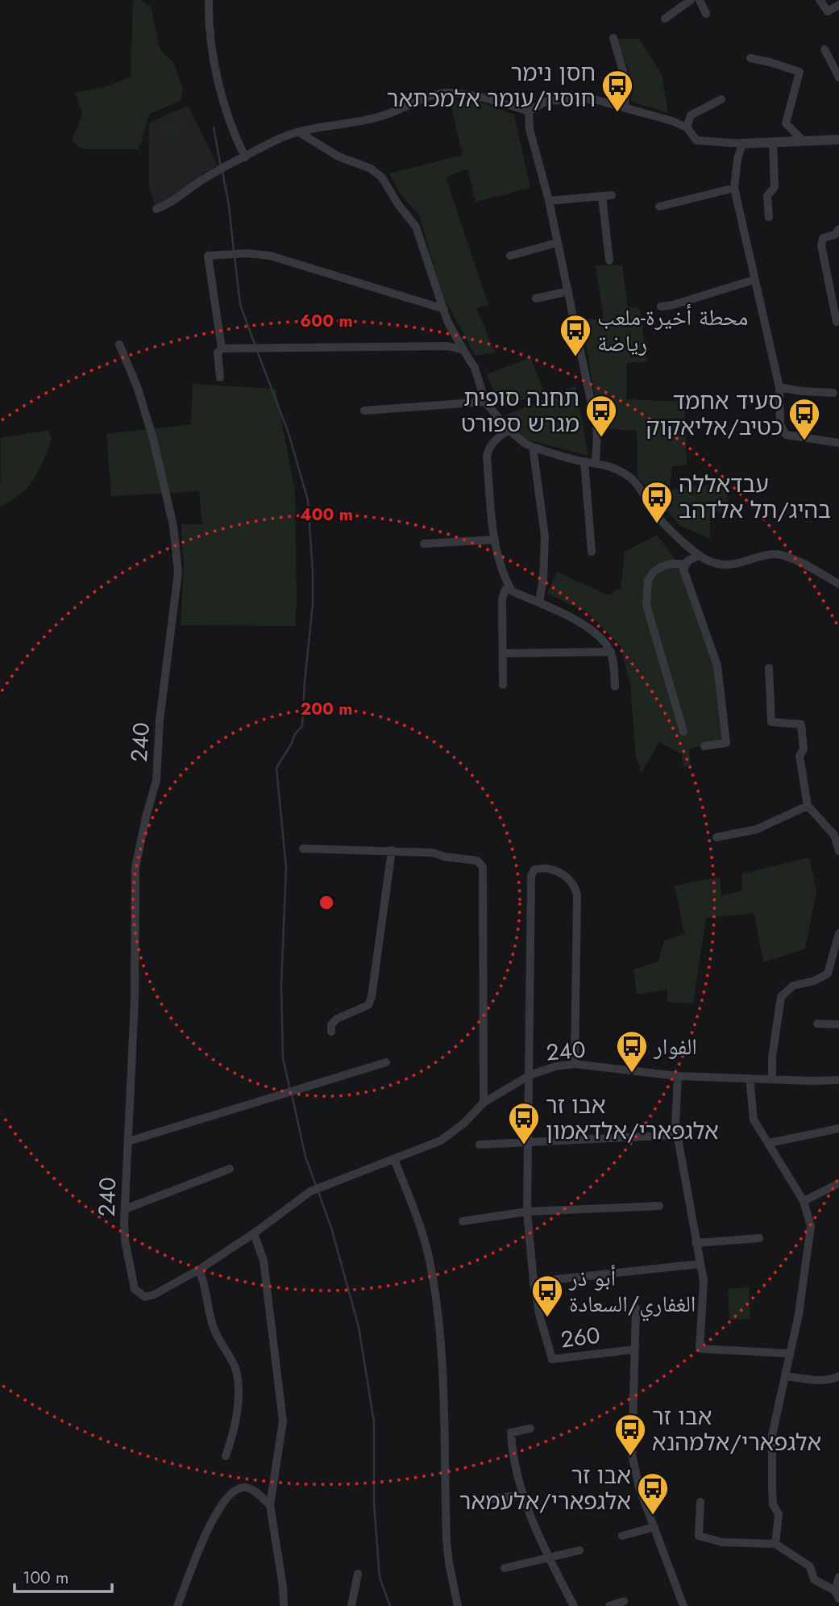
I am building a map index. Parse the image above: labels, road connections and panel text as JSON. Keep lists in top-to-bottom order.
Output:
{
  "streets": {
    "street": ["240", "260"]
  },
  "crossings": [
    ["240", "260"]
  ],
  "places": {
    "bus stop": [
      "חסן נימר חוסין/עומר אלמכתאר",
      "محطة أخيرة-ملعب رياضة",
      "תחנה סופית מגרש ספורט",
      "סעיד אחמד כטיב/אליאקוק",
      "עבדאללה בהיג/תל אלדהב",
      "الفوار",
      "אבו זר אלגפארי/אלדאמון",
      "أبو ذر الغفاري/السعادة",
      "אבו זר אלגפארי/אלמהנא",
      "אבו זר אלגפארי/אלעמאר"
    ]
  },
  "scale_bar": "100 m",
  "rings": ["600 m", "400 m", "200 m"]
}
